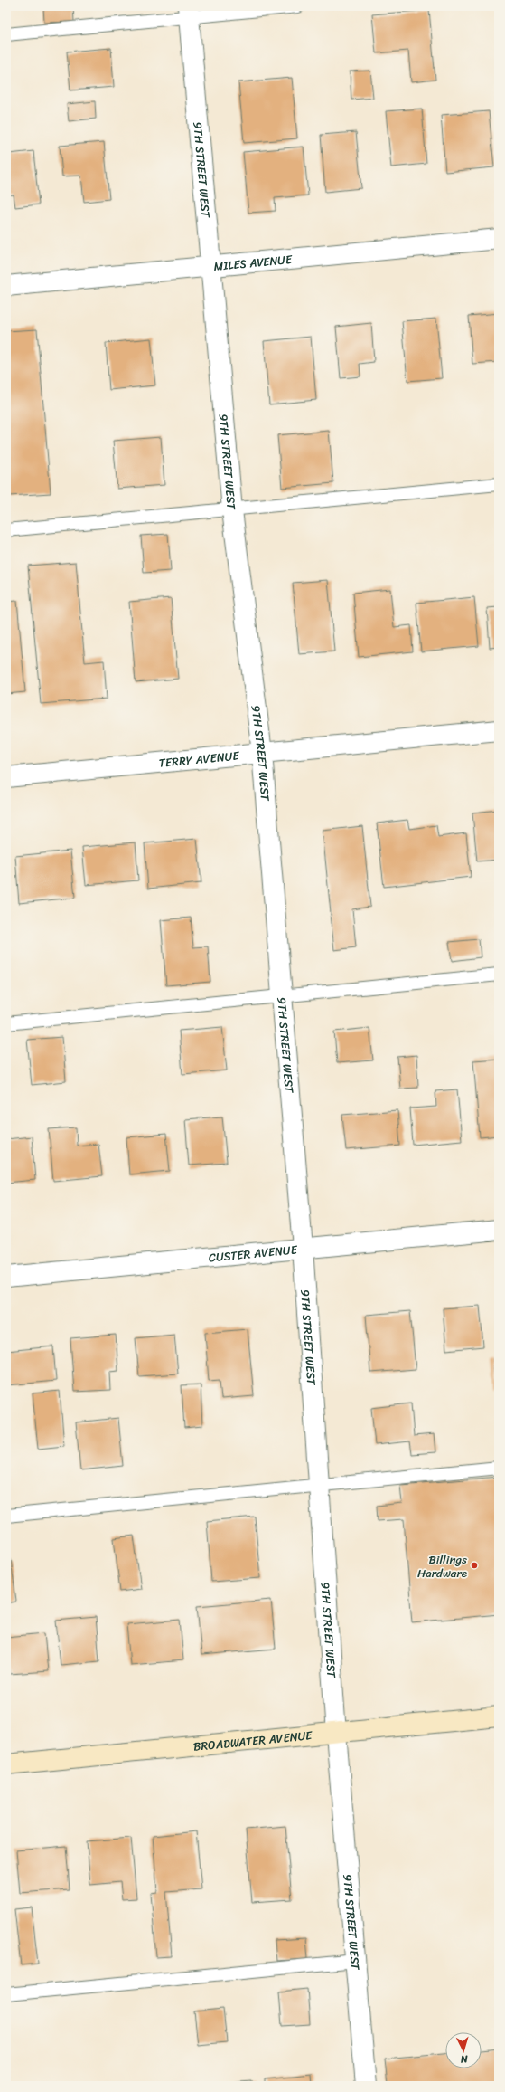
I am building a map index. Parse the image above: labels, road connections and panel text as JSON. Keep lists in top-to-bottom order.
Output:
{
  "streets": {
    "main road": ["BROADWATER AVENUE"],
    "street": [
      "9TH STREET WEST",
      "MILES AVENUE",
      "TERRY AVENUE",
      "CUSTER AVENUE"
    ]
  },
  "crossings": [
    ["9TH STREET WEST", "MILES AVENUE"],
    ["9TH STREET WEST", "TERRY AVENUE"],
    ["9TH STREET WEST", "CUSTER AVENUE"],
    ["9TH STREET WEST", "BROADWATER AVENUE"]
  ],
  "places": ["Billings Hardware"],
  "north": "bottom"
}
